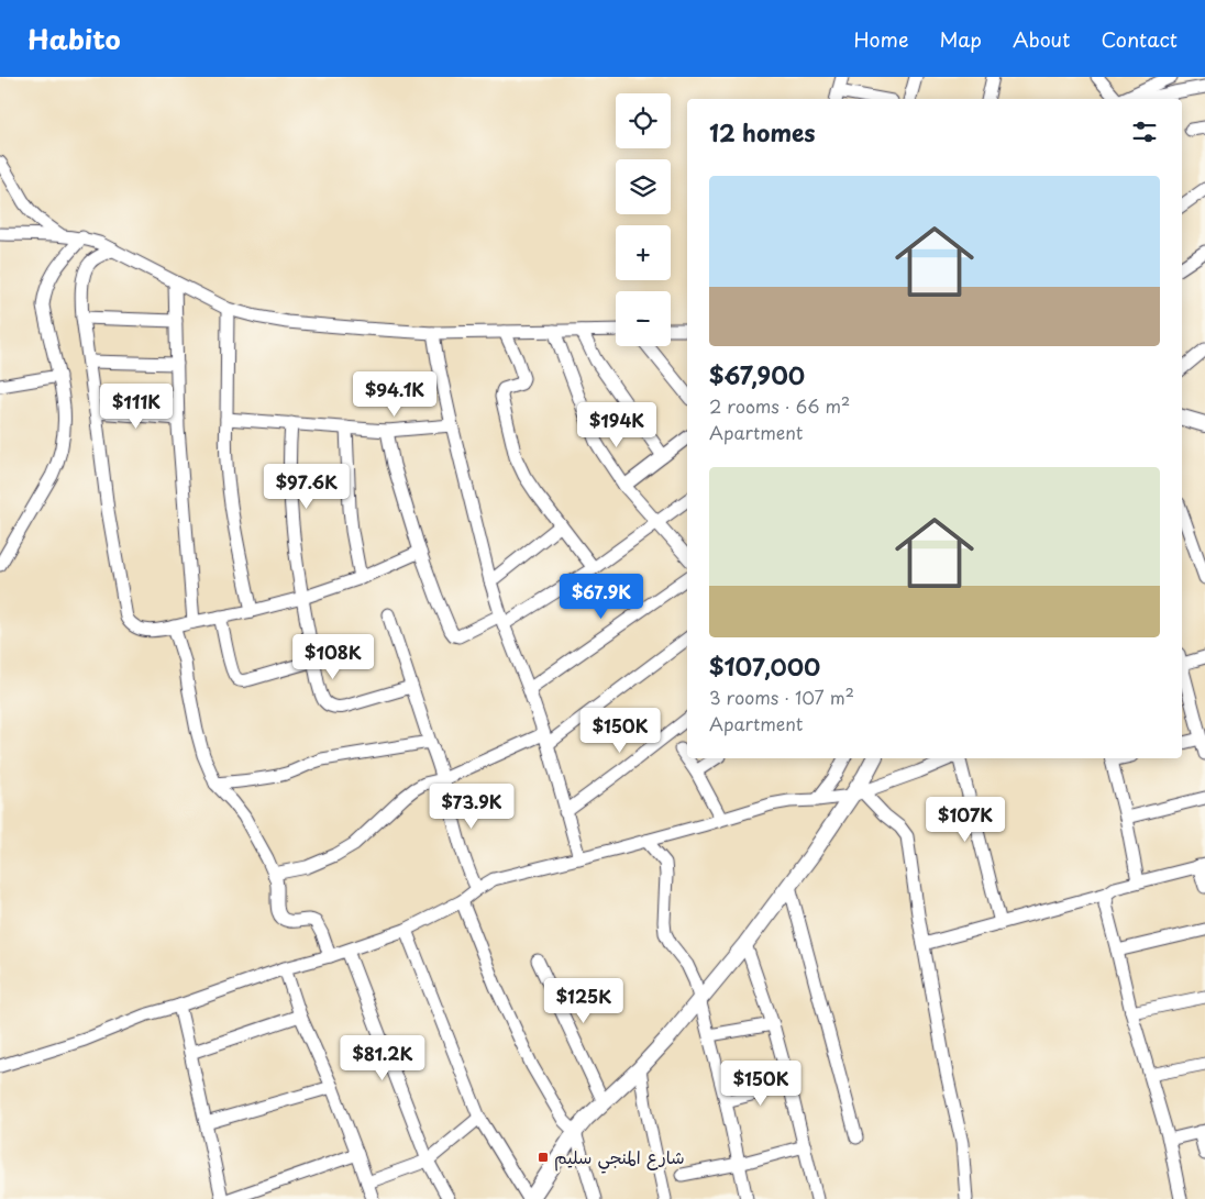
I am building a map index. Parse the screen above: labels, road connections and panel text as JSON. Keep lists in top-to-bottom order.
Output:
{
  "places": {
    "transit": ["شارع المنجي سليم"]
  },
  "page": {
    "header": "Habito",
    "nav": [
      "Home",
      "Map",
      "About",
      "Contact"
    ],
    "map_buttons": ["+", "−"],
    "heading": "12 homes",
    "list": [
      {
        "name": "$67,900",
        "note": "2 rooms · 66 m² · Apartment"
      },
      {
        "name": "$107,000",
        "note": "3 rooms · 107 m² · Apartment"
      }
    ],
    "price": [
      "$94.1K",
      "$111K",
      "$194K",
      "$97.6K",
      "$67.9K",
      "$108K",
      "$150K",
      "$73.9K",
      "$107K",
      "$125K",
      "$81.2K",
      "$150K"
    ]
  }
}
